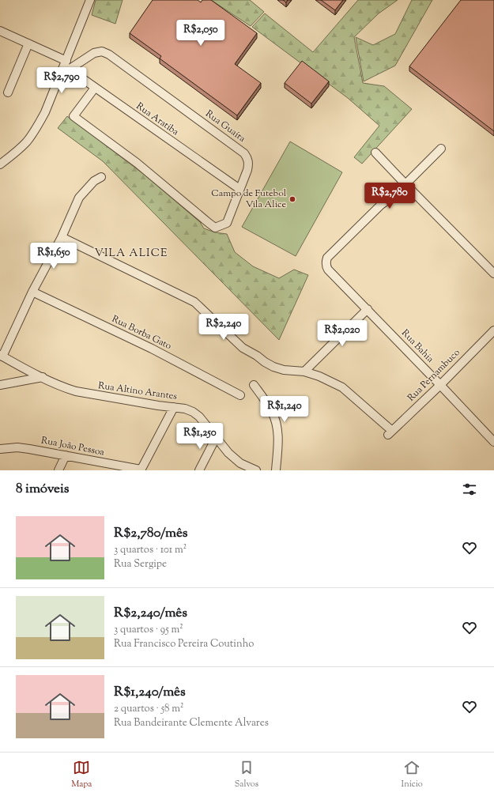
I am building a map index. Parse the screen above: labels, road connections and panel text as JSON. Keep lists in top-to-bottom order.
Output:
{
  "streets": {
    "street": [
      "Rua Aratiba",
      "Rua Guaíra",
      "Rua Borba Gato",
      "Rua Bahia",
      "Rua Pernambuco",
      "Rua Altino Arantes",
      "Rua João Pessoa"
    ]
  },
  "crossings": [
    ["Rua Aratiba", "Rua Guaíra"],
    ["Rua Bahia", "Rua Pernambuco"]
  ],
  "districts": ["VILA ALICE"],
  "places": ["Campo de Futebol Vila Alice"],
  "page": {
    "price": [
      "R$2,050",
      "R$2,790",
      "R$2,780",
      "R$1,650",
      "R$2,240",
      "R$2,020",
      "R$1,240",
      "R$1,250"
    ],
    "heading": "8 imóveis",
    "list": [
      {
        "name": "R$2,780/mês",
        "note": "3 quartos · 101 m² · Rua Sergipe"
      },
      {
        "name": "R$2,240/mês",
        "note": "3 quartos · 95 m² · Rua Francisco Pereira Coutinho"
      },
      {
        "name": "R$1,240/mês",
        "note": "2 quartos · 58 m² · Rua Bandeirante Clemente Alvares"
      }
    ],
    "tabs": ["Mapa", "Salvos", "Início"]
  }
}
